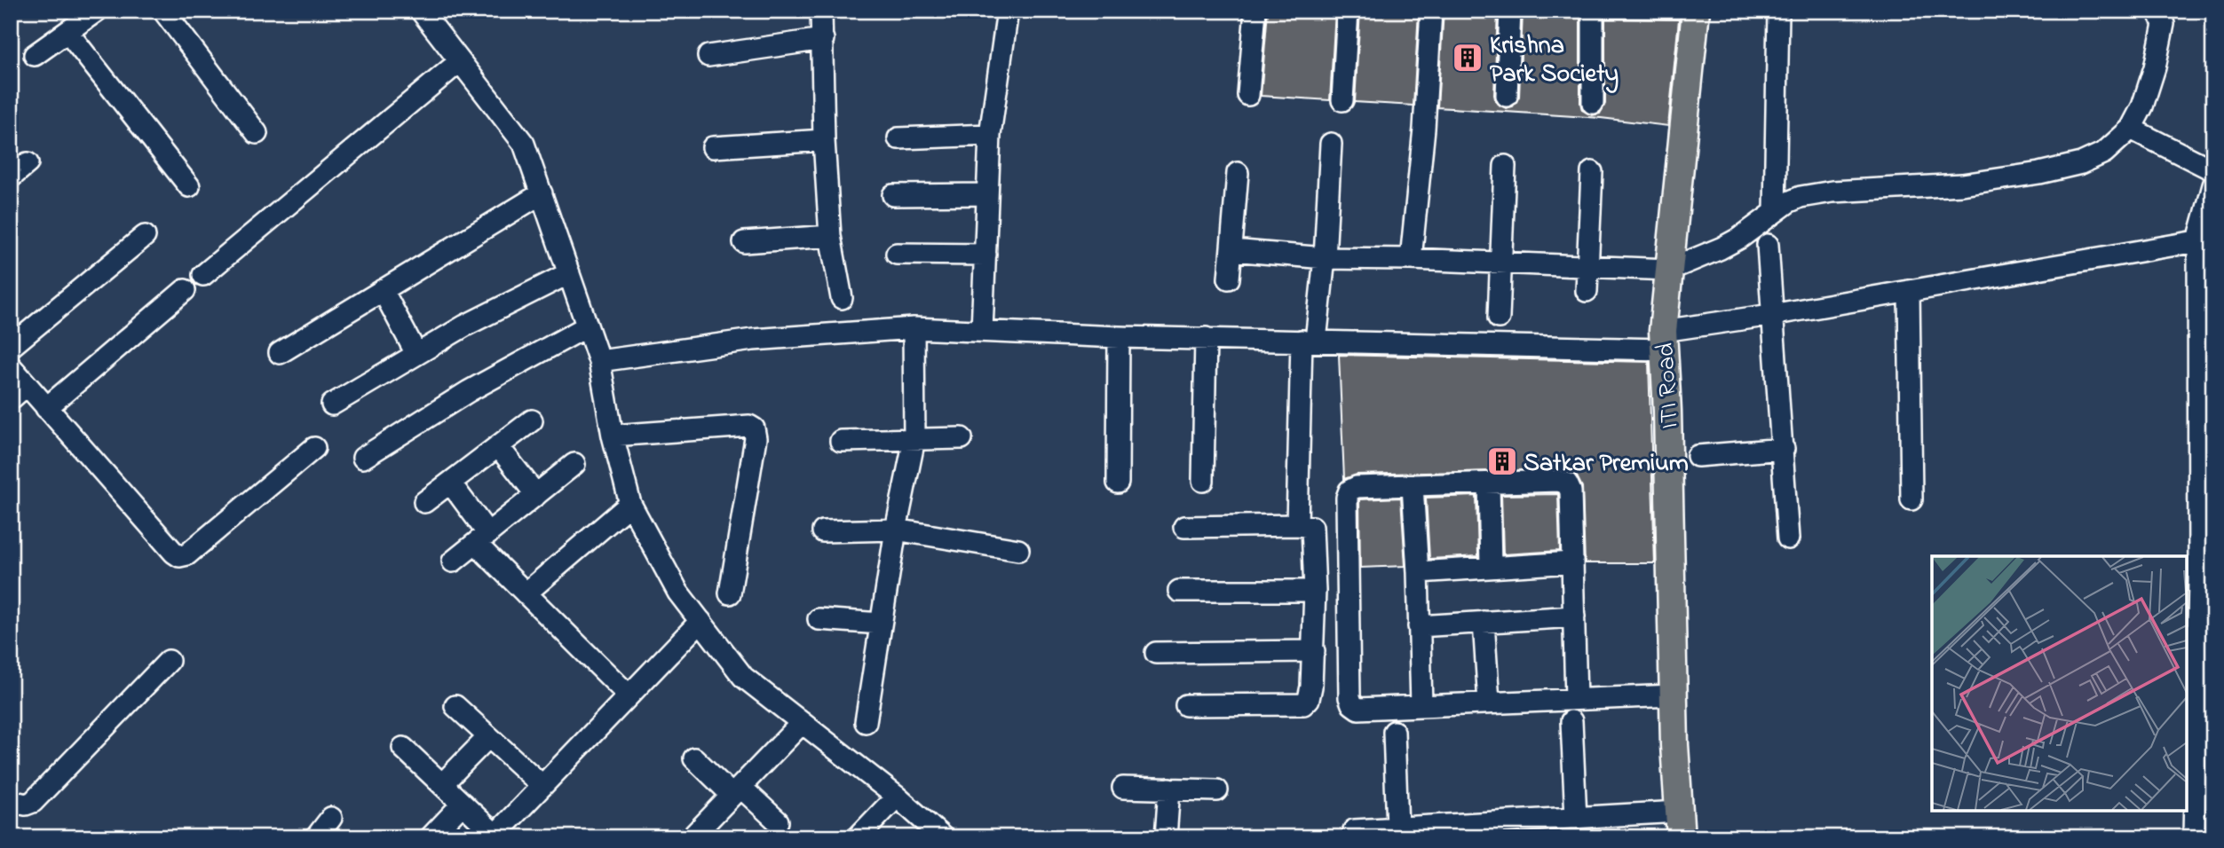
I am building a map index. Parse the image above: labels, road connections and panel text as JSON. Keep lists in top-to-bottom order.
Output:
{
  "streets": {
    "main road": ["ITI Road"]
  },
  "places": {
    "building": ["Krishna Park Society", "Satkar Premium"]
  }
}
